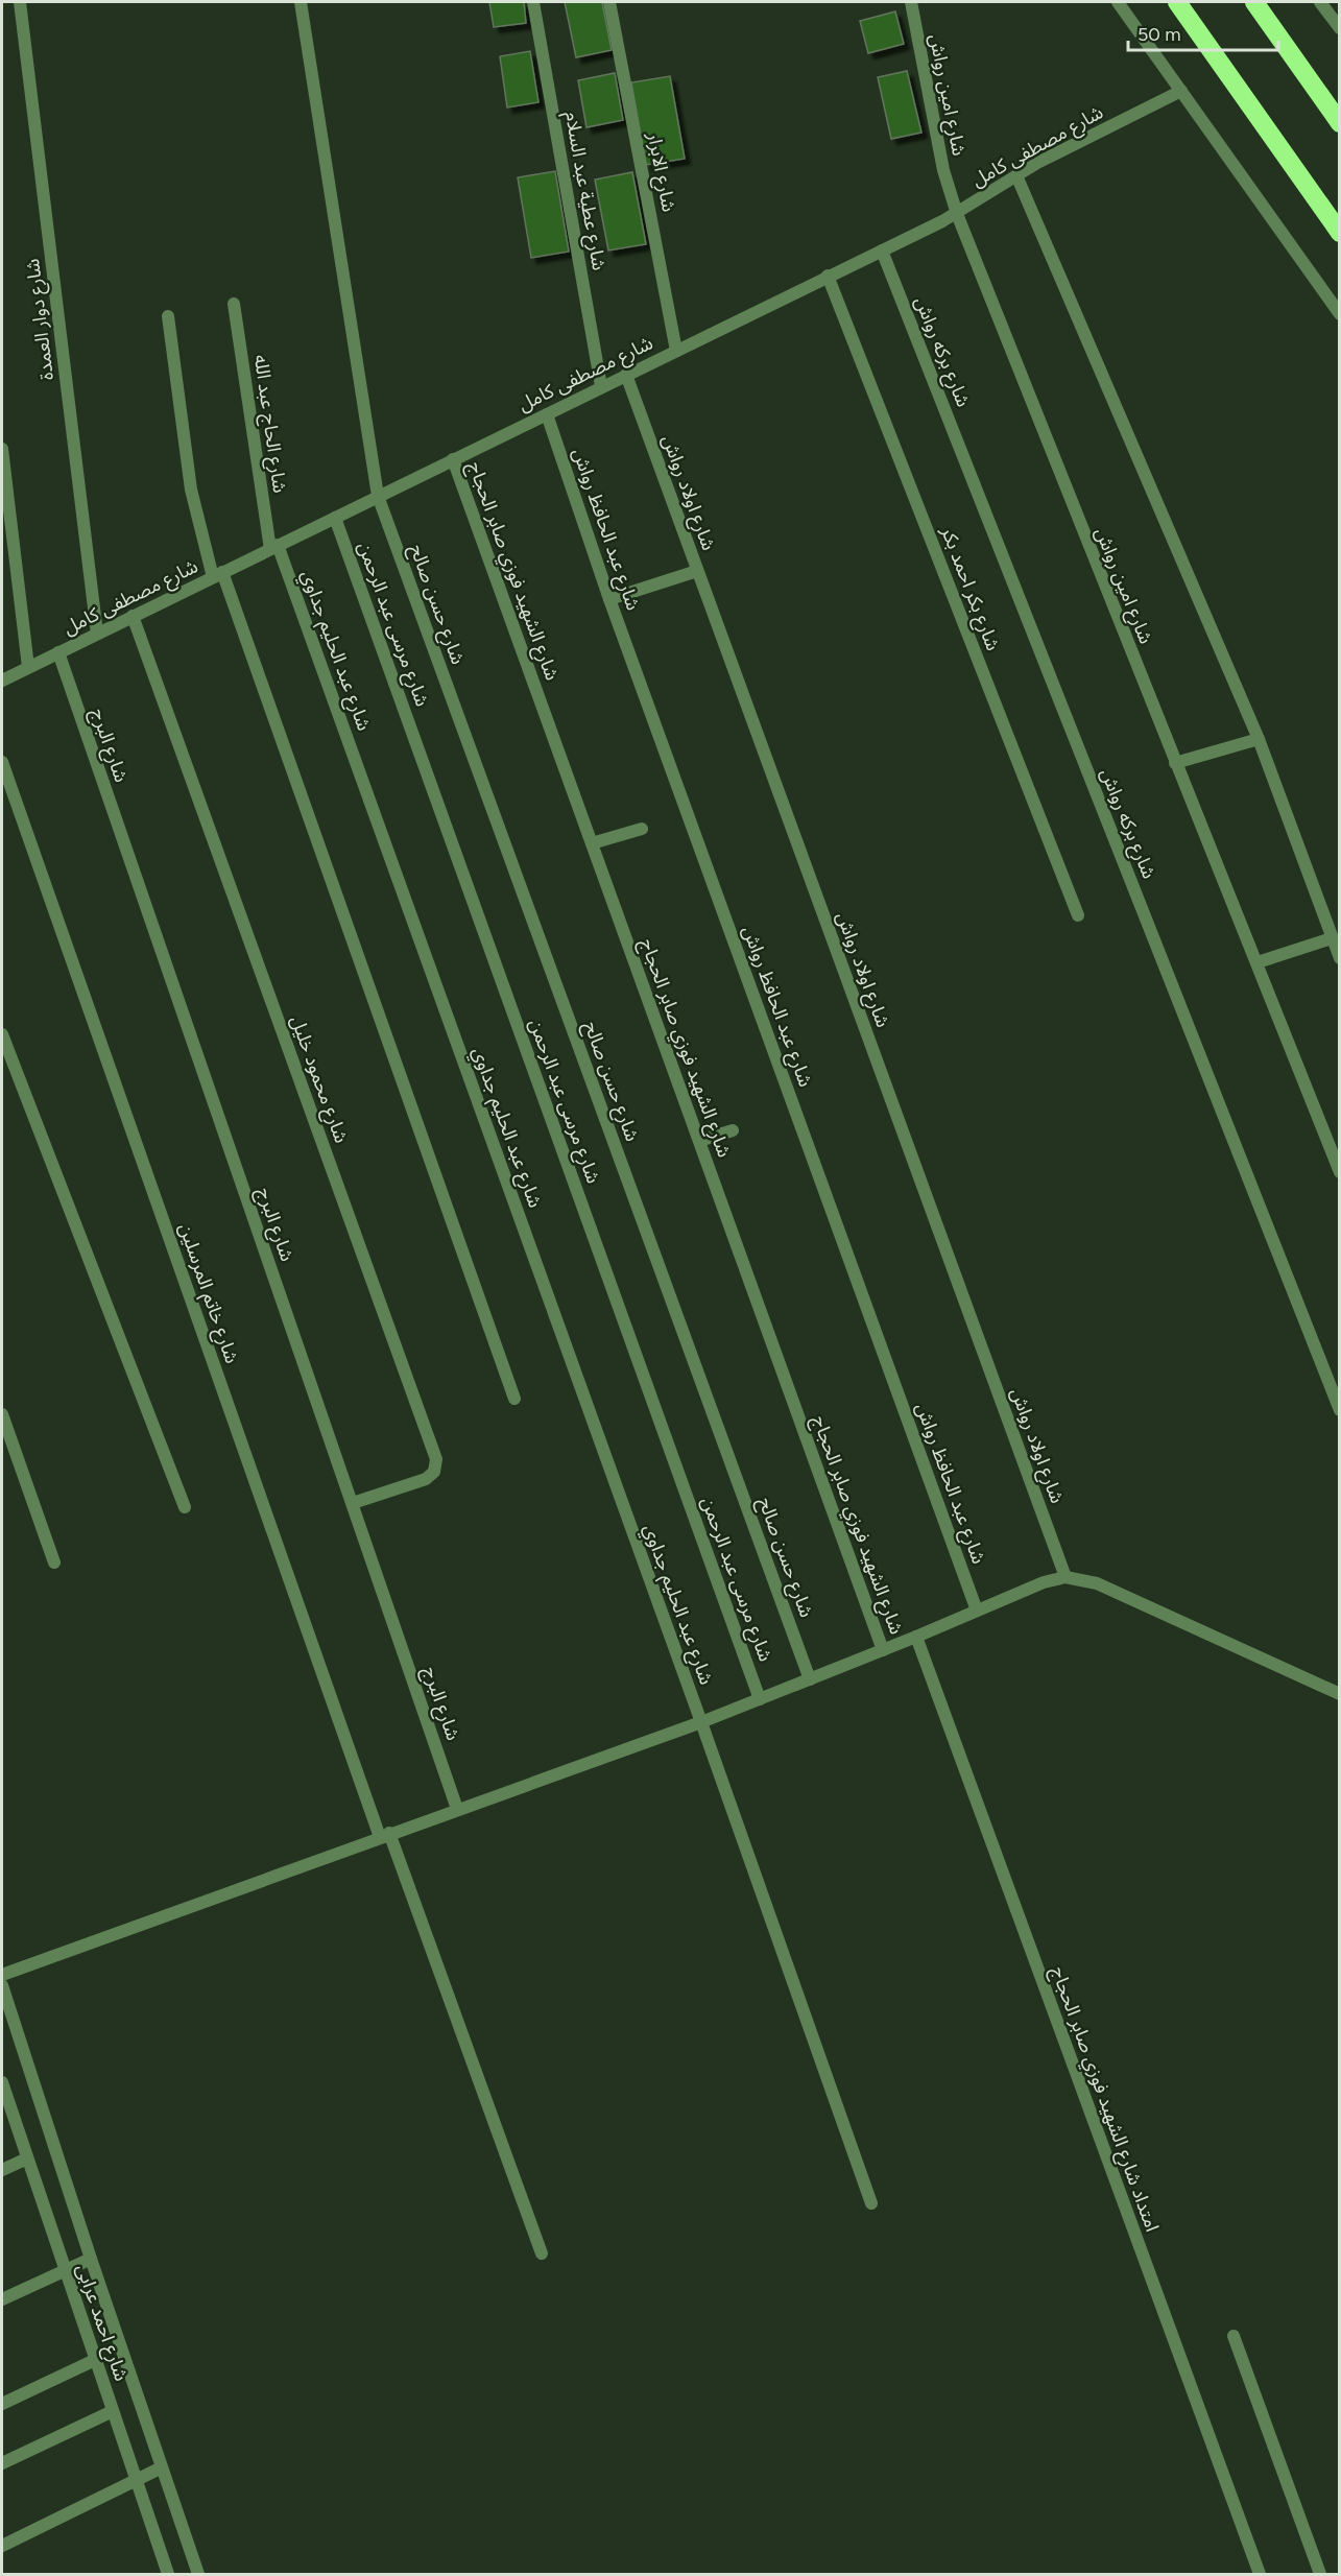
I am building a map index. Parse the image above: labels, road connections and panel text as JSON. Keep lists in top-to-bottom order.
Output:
{
  "streets": {
    "street": [
      "شارع امين رواش",
      "شارع مصطفى كامل",
      "شارع الابرار",
      "شارع عطية عبد السلام",
      "شارع دوار العمدة",
      "شارع بركه رواش",
      "شارع الحاج عبد الله",
      "شارع اولاد رواش",
      "شارع عبد الحافظ رواش",
      "شارع الشهيد فوزي صابر الحجاج",
      "شارع بكر احمد بكر",
      "شارع حسن صالح",
      "شارع مرسى عبد الرحمن",
      "شارع عبد الحليم جداوي",
      "شارع البرج",
      "شارع محمود خليل",
      "شارع خاتم المرسلين",
      "امتداد شارع الشهيد فوزي صابر الحجاج",
      "شارع احمد عرابى"
    ]
  },
  "crossings": [
    ["شارع امين رواش", "شارع مصطفى كامل"],
    ["شارع مصطفى كامل", "شارع الابرار"],
    ["شارع مصطفى كامل", "شارع عطية عبد السلام"],
    ["شارع مصطفى كامل", "شارع دوار العمدة"],
    ["شارع مصطفى كامل", "شارع بركه رواش"],
    ["شارع مصطفى كامل", "شارع الحاج عبد الله"],
    ["شارع مصطفى كامل", "شارع اولاد رواش"],
    ["شارع مصطفى كامل", "شارع عبد الحافظ رواش"],
    ["شارع مصطفى كامل", "شارع الشهيد فوزي صابر الحجاج"],
    ["شارع مصطفى كامل", "شارع بكر احمد بكر"],
    ["شارع مصطفى كامل", "شارع حسن صالح"],
    ["شارع مصطفى كامل", "شارع مرسى عبد الرحمن"],
    ["شارع مصطفى كامل", "شارع عبد الحليم جداوي"],
    ["شارع مصطفى كامل", "شارع البرج"],
    ["شارع مصطفى كامل", "شارع محمود خليل"],
    ["شارع الحاج عبد الله", "شارع عبد الحليم جداوي"],
    ["شارع البرج", "شارع محمود خليل"]
  ],
  "scale_bar": "50 m"
}
